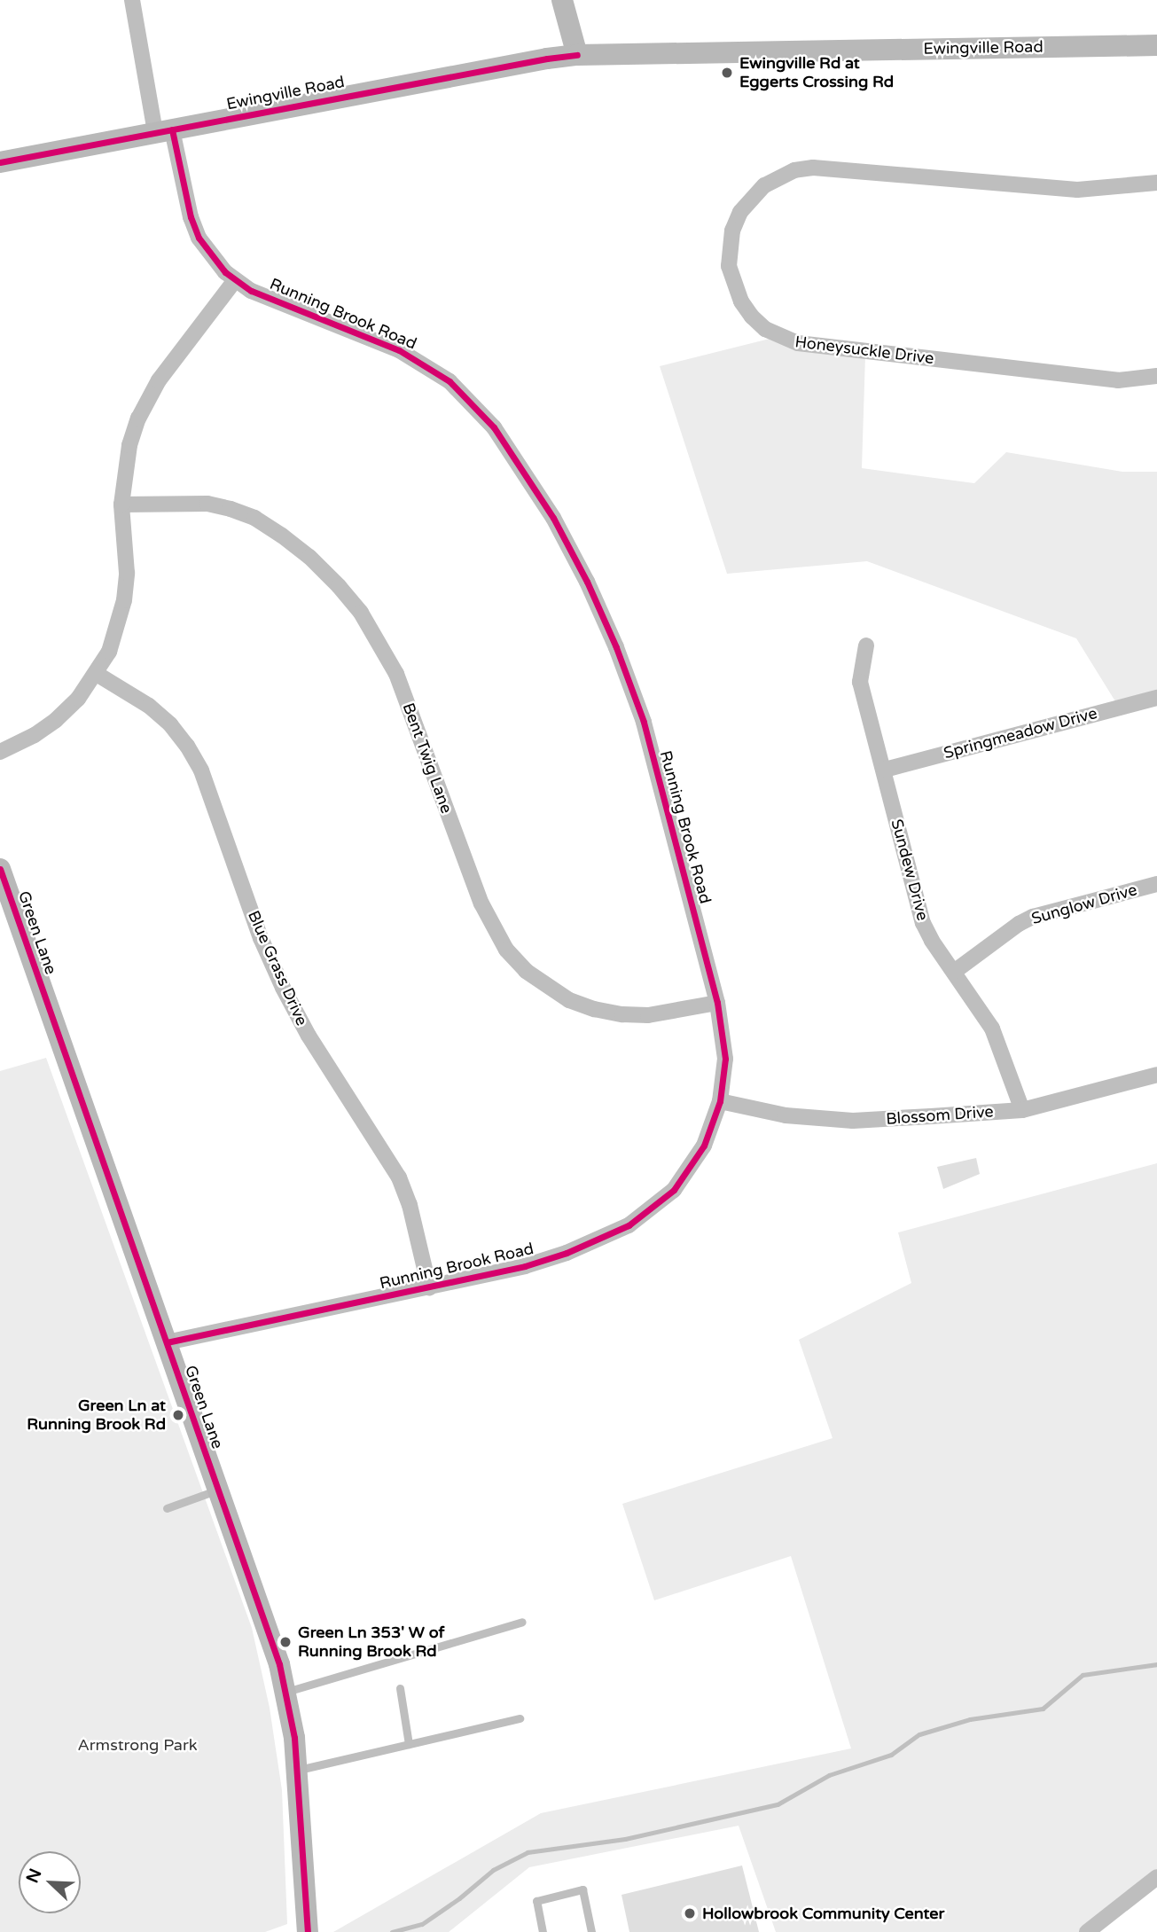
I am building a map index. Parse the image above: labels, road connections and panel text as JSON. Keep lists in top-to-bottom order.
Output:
{
  "streets": {
    "street": [
      "Ewingville Road",
      "Running Brook Road",
      "Honeysuckle Drive",
      "Springmeadow Drive",
      "Bent Twig Lane",
      "Sundew Drive",
      "Sunglow Drive",
      "Green Lane",
      "Blue Grass Drive",
      "Blossom Drive"
    ]
  },
  "crossings": [
    ["Ewingville Road", "Running Brook Road"],
    ["Running Brook Road", "Bent Twig Lane"],
    ["Running Brook Road", "Green Lane"],
    ["Running Brook Road", "Blue Grass Drive"],
    ["Running Brook Road", "Blossom Drive"],
    ["Springmeadow Drive", "Sundew Drive"],
    ["Sundew Drive", "Sunglow Drive"],
    ["Sundew Drive", "Blossom Drive"]
  ],
  "parks": ["Armstrong Park"],
  "places": [
    "Ewingville Rd at Eggerts Crossing Rd",
    "Green Ln at Running Brook Rd",
    "Green Ln 353' W of Running Brook Rd",
    "Hollowbrook Community Center"
  ],
  "north": "top left"
}
